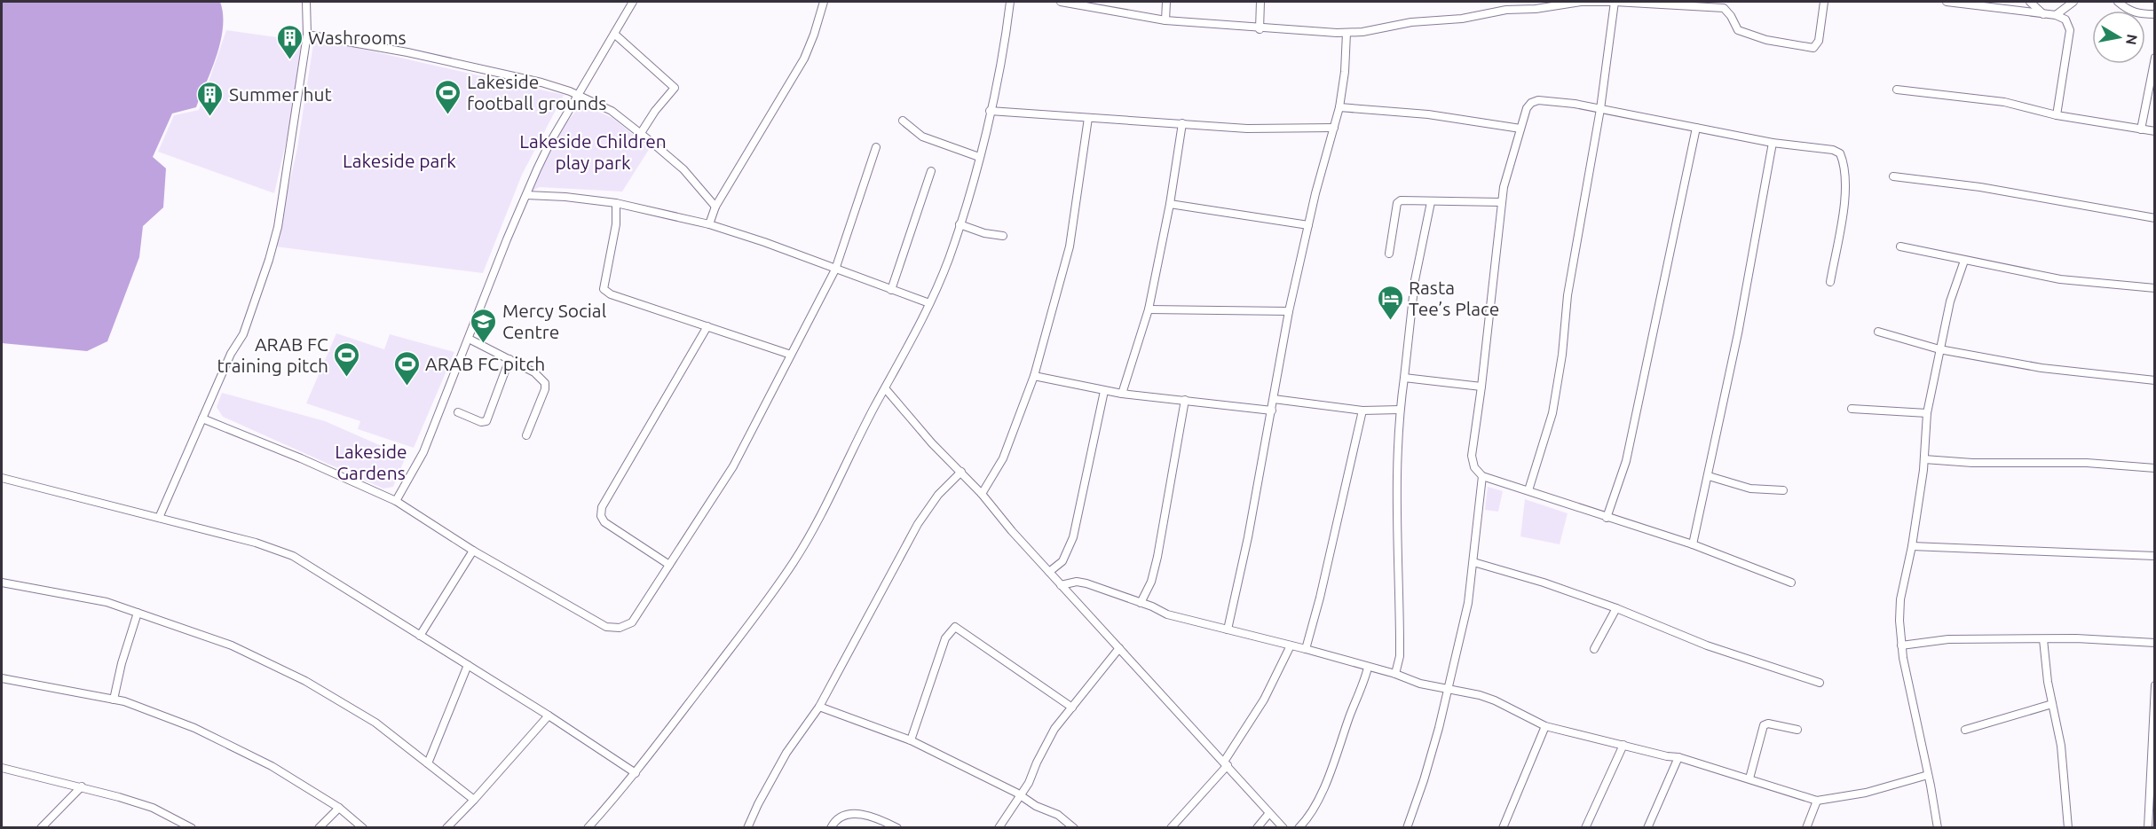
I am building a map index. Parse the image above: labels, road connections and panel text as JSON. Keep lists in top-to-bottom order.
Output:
{
  "parks": ["Lakeside Children play park", "Lakeside park", "Lakeside Gardens"],
  "places": {
    "building": ["Washrooms", "Summer hut"],
    "sports": ["Lakeside football grounds", "ARAB FC training pitch", "ARAB FC pitch"],
    "hotel": ["Rasta Tee’s Place"],
    "school or university": ["Mercy Social Centre"]
  },
  "north": "right"
}
